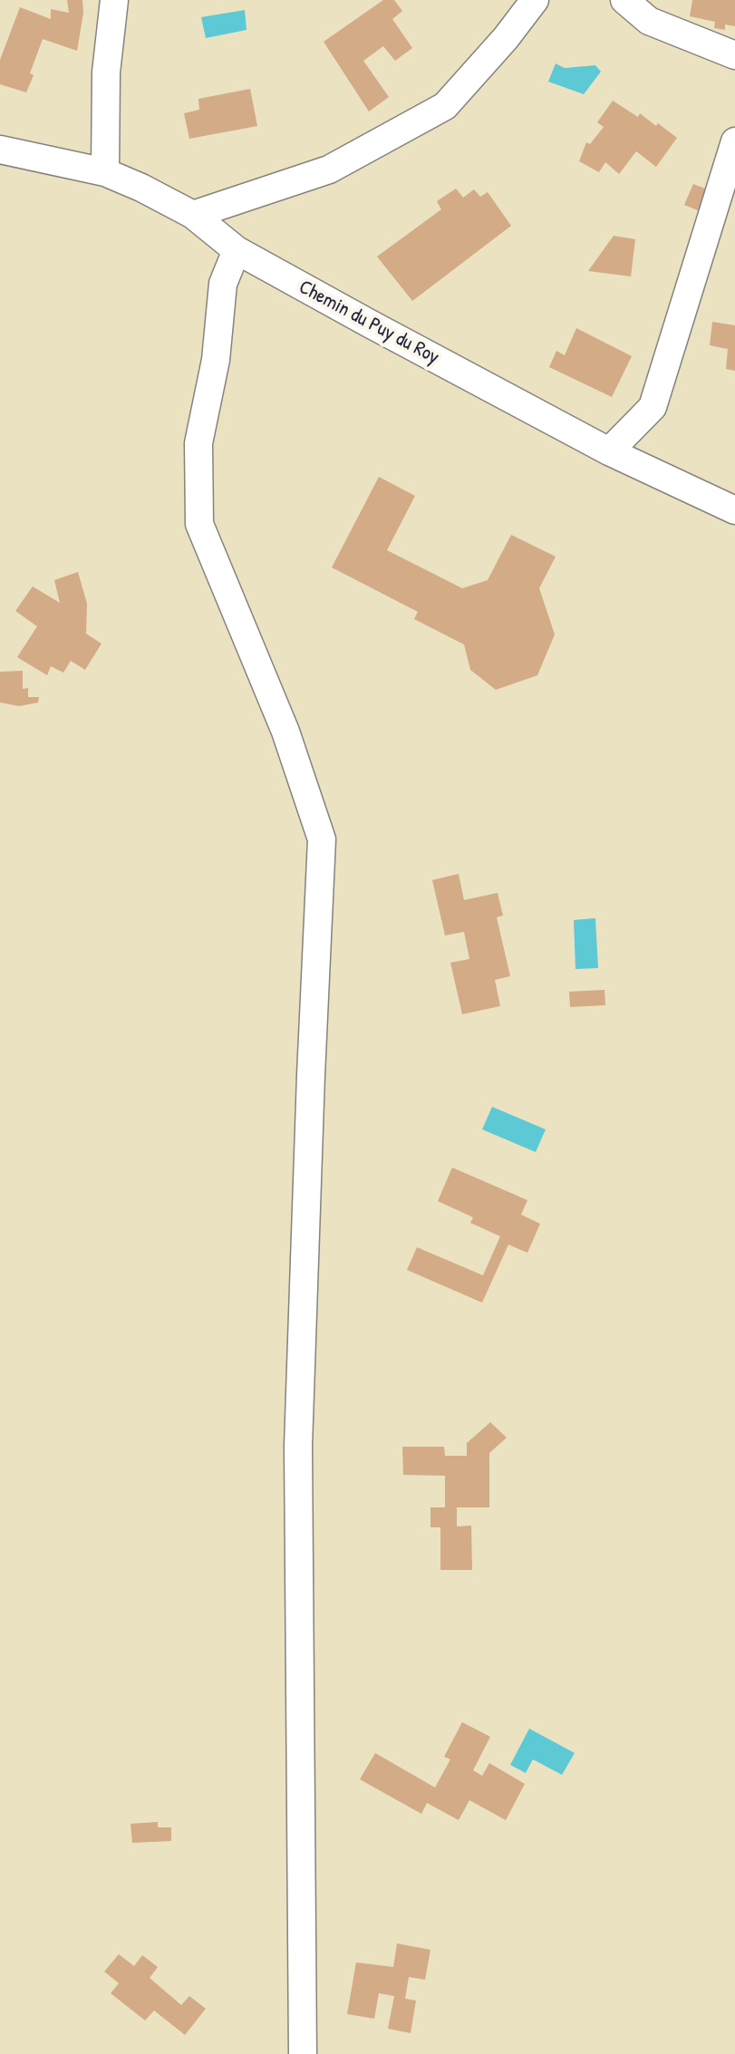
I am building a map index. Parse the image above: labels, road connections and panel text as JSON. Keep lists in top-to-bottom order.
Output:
{
  "streets": {
    "street": ["Chemin du Puy du Roy"]
  }
}
